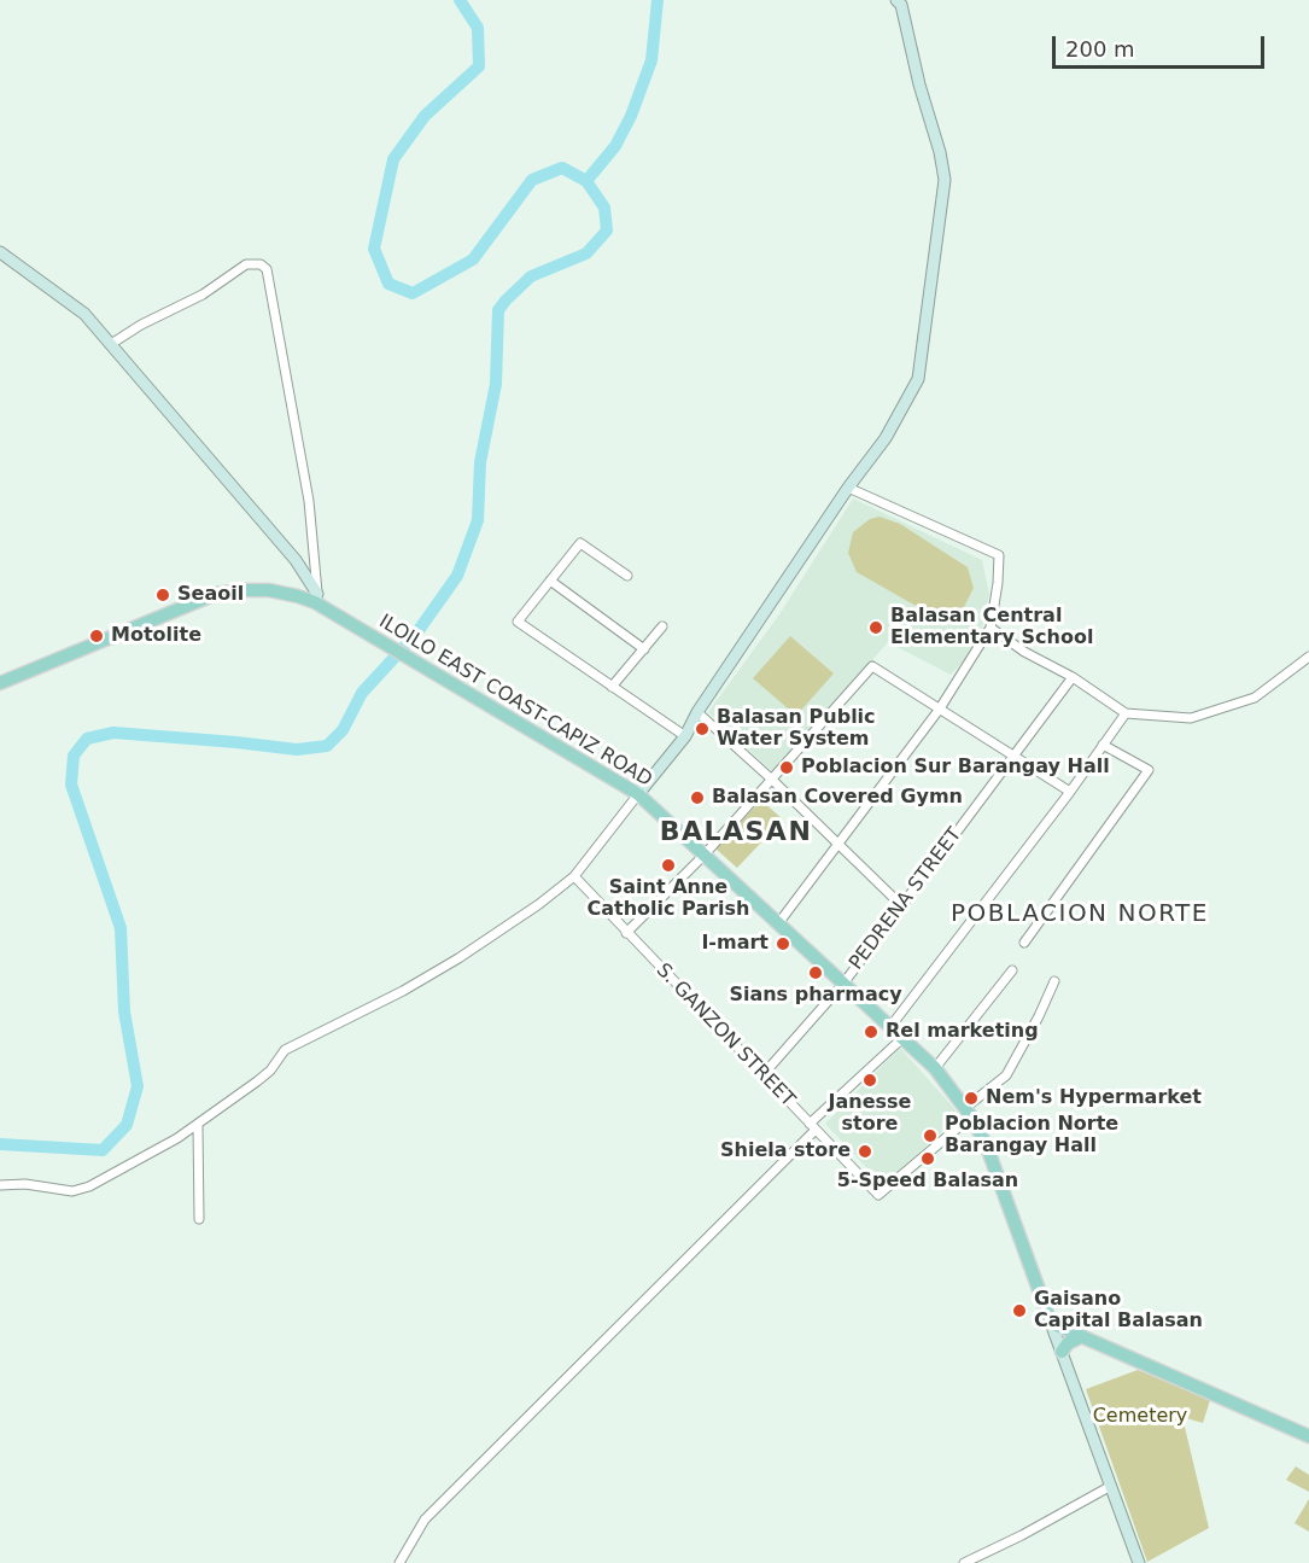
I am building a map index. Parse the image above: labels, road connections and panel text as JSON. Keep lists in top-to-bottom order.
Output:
{
  "streets": {
    "main road": ["ILOILO EAST COAST-CAPIZ ROAD"],
    "street": ["PEDRENA STREET", "S. GANZON STREET"]
  },
  "crossings": [
    ["ILOILO EAST COAST-CAPIZ ROAD", "PEDRENA STREET"],
    ["ILOILO EAST COAST-CAPIZ ROAD", "S. GANZON STREET"],
    ["PEDRENA STREET", "S. GANZON STREET"]
  ],
  "districts": ["BALASAN", "POBLACION NORTE"],
  "parks": ["Cemetery"],
  "places": [
    "Seaoil",
    "Balasan Central Elementary School",
    "Motolite",
    "Balasan Public Water System",
    "Poblacion Sur Barangay Hall",
    "Balasan Covered Gymn",
    "Saint Anne Catholic Parish",
    "I-mart",
    "Sians pharmacy",
    "Rel marketing",
    "Janesse store",
    "Nem's Hypermarket",
    "Poblacion Norte Barangay Hall",
    "Shiela store",
    "5-Speed Balasan",
    "Gaisano Capital Balasan"
  ],
  "scale_bar": "200 m"
}
